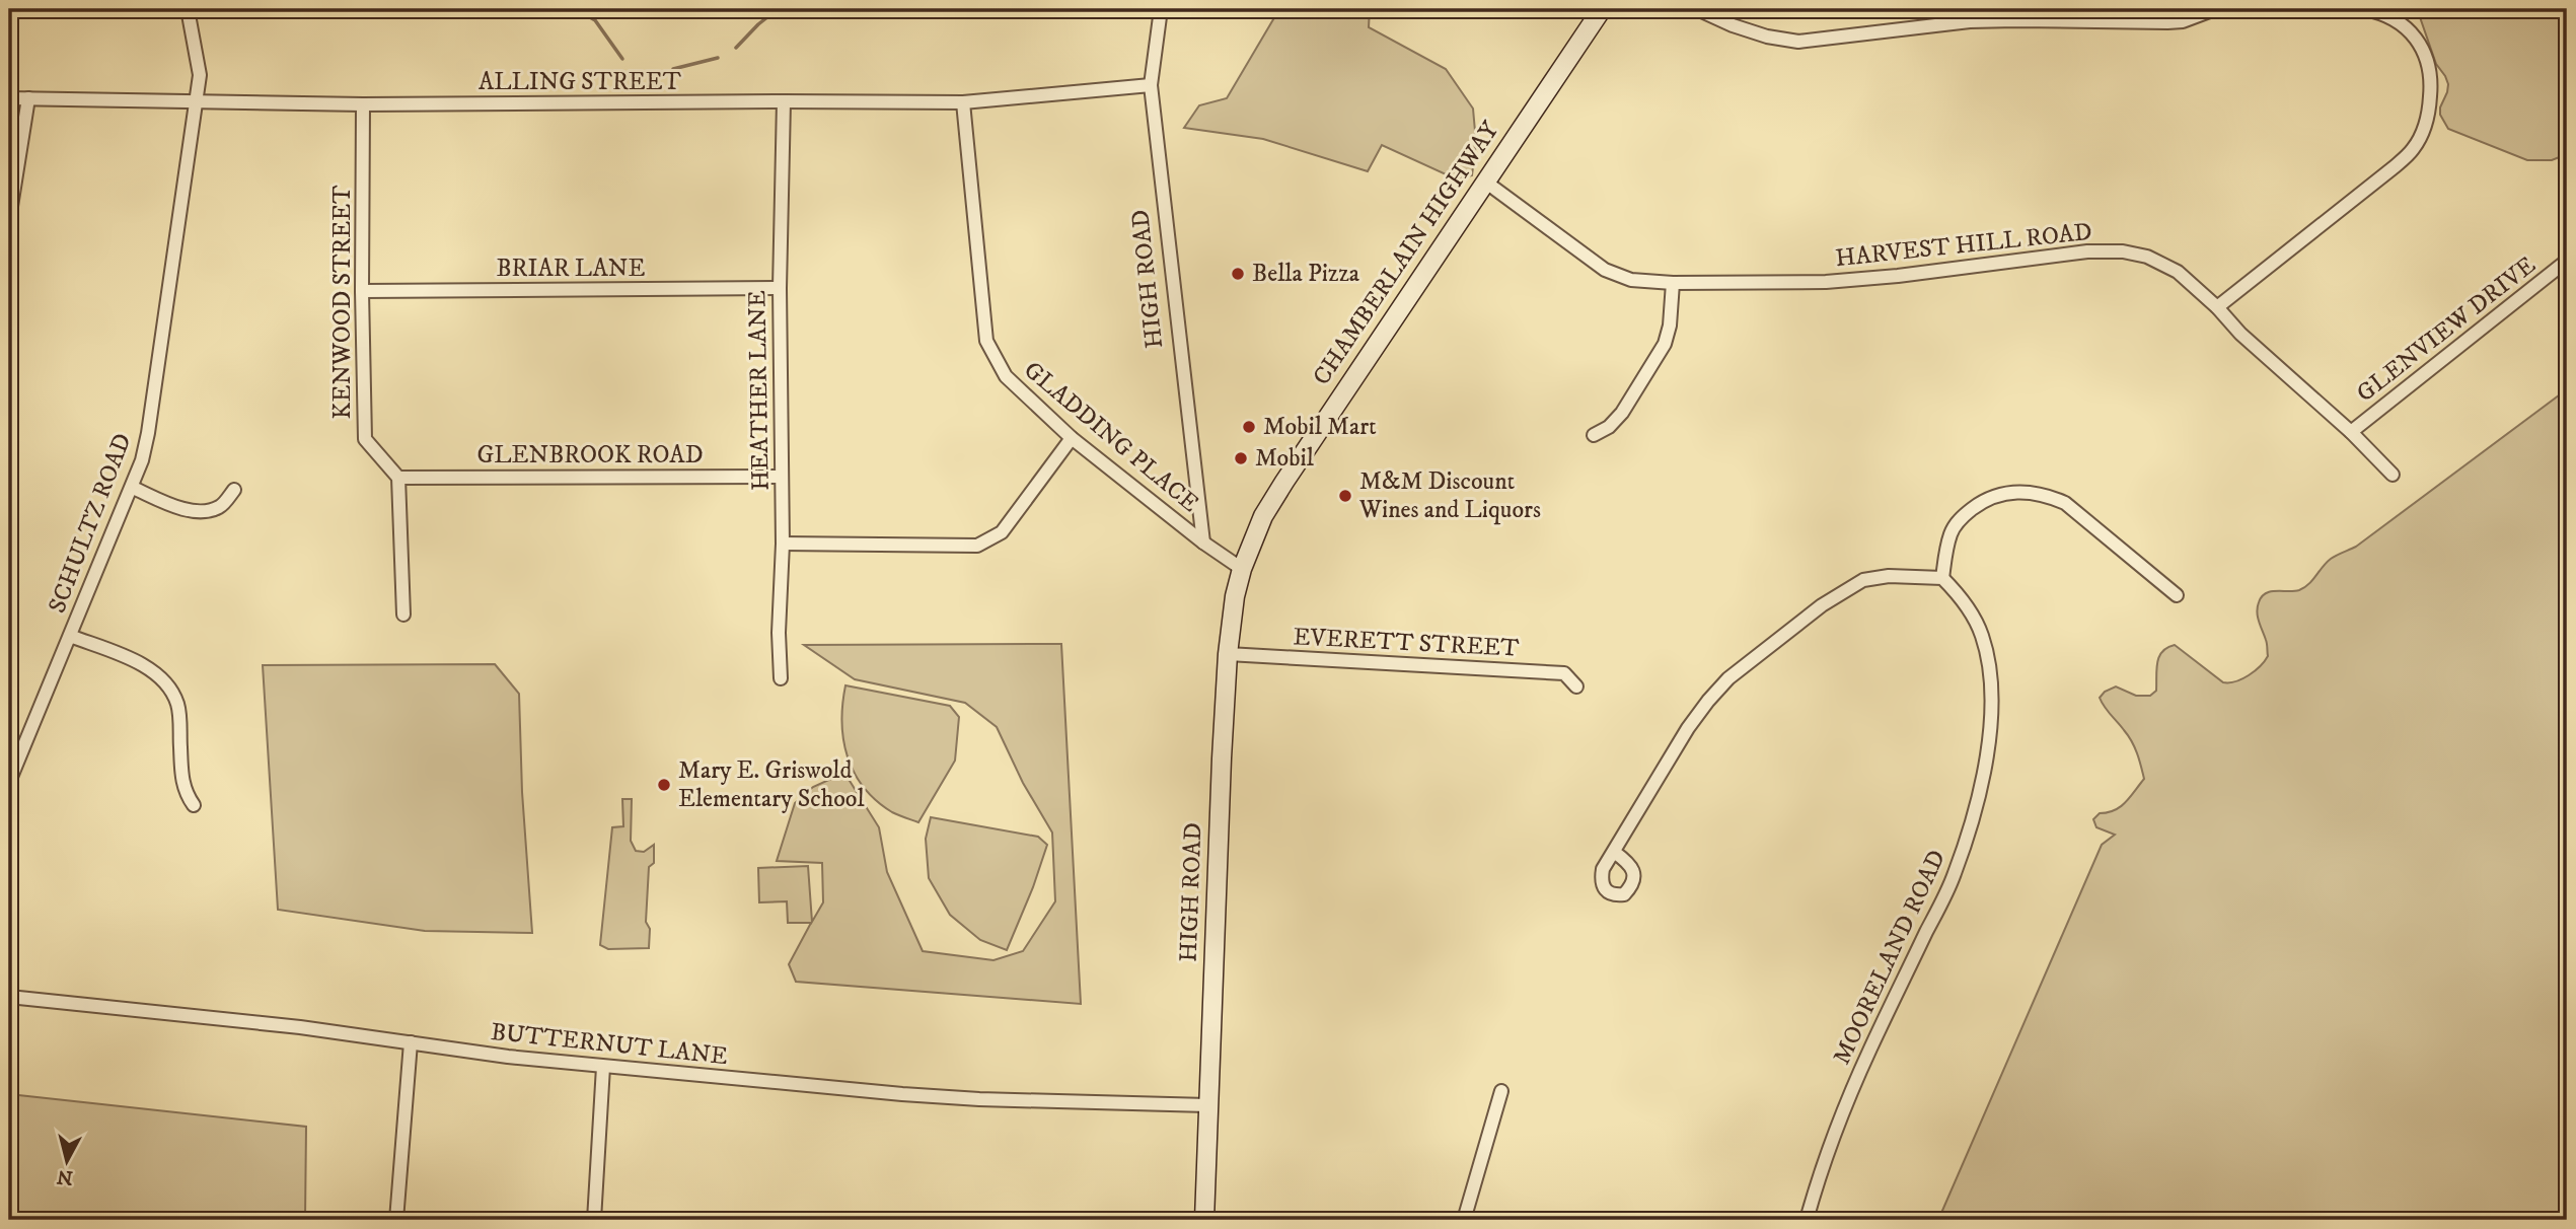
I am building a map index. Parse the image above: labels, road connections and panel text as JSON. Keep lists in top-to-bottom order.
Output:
{
  "streets": {
    "main road": ["CHAMBERLAIN HIGHWAY", "HIGH ROAD"],
    "street": [
      "ALLING STREET",
      "HARVEST HILL ROAD",
      "BRIAR LANE",
      "KENWOOD STREET",
      "GLENVIEW DRIVE",
      "HEATHER LANE",
      "GLADDING PLACE",
      "GLENBROOK ROAD",
      "SCHULTZ ROAD",
      "EVERETT STREET",
      "MOORELAND ROAD",
      "BUTTERNUT LANE"
    ]
  },
  "crossings": [
    ["ALLING STREET", "HIGH ROAD"],
    ["ALLING STREET", "KENWOOD STREET"],
    ["ALLING STREET", "HEATHER LANE"],
    ["ALLING STREET", "GLADDING PLACE"],
    ["ALLING STREET", "SCHULTZ ROAD"],
    ["HARVEST HILL ROAD", "CHAMBERLAIN HIGHWAY"],
    ["HARVEST HILL ROAD", "GLENVIEW DRIVE"],
    ["CHAMBERLAIN HIGHWAY", "HIGH ROAD"],
    ["CHAMBERLAIN HIGHWAY", "GLADDING PLACE"],
    ["BRIAR LANE", "KENWOOD STREET"],
    ["BRIAR LANE", "HEATHER LANE"],
    ["HIGH ROAD", "GLADDING PLACE"],
    ["HIGH ROAD", "EVERETT STREET"],
    ["HIGH ROAD", "BUTTERNUT LANE"],
    ["KENWOOD STREET", "GLENBROOK ROAD"],
    ["HEATHER LANE", "GLENBROOK ROAD"]
  ],
  "places": [
    "Bella Pizza",
    "Mobil Mart",
    "Mobil",
    "M&M Discount Wines and Liquors",
    "Mary E. Griswold Elementary School"
  ],
  "north": "bottom"
}
